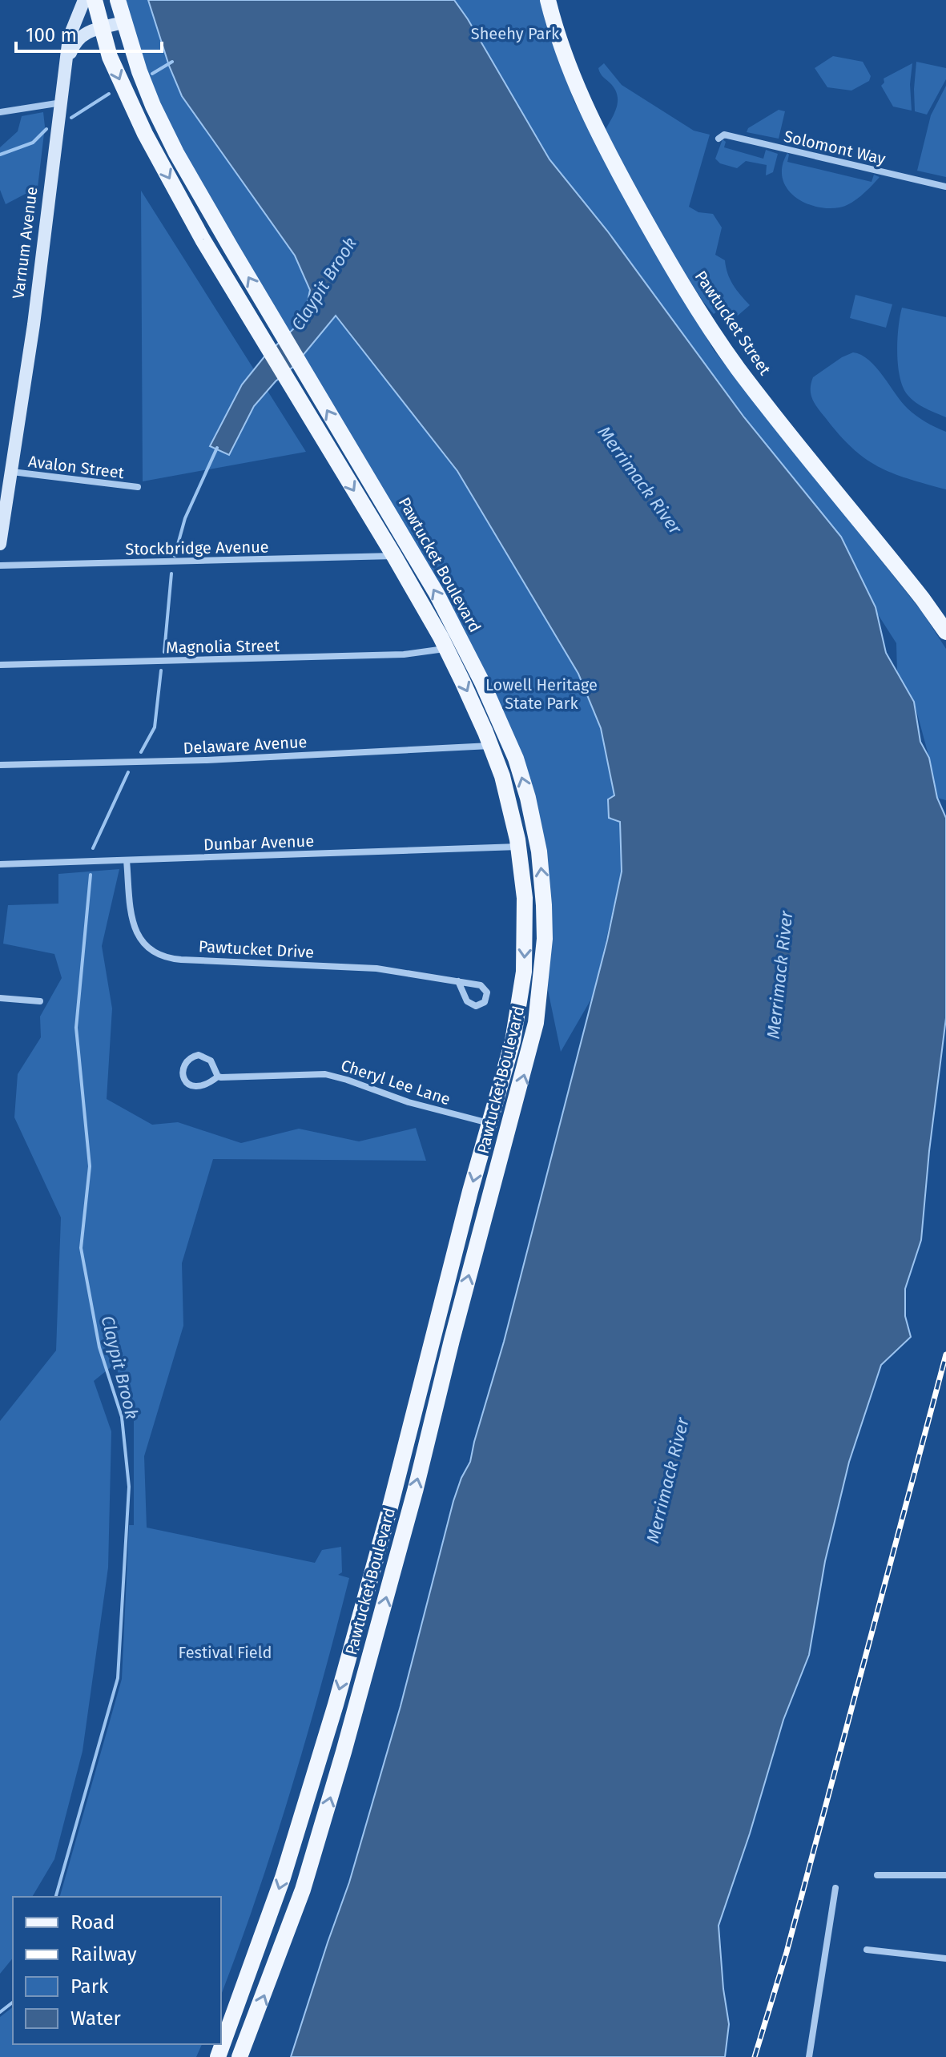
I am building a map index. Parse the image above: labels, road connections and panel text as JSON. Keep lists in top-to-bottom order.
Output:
{
  "streets": {
    "main road": ["Varnum Avenue", "Pawtucket Street", "Pawtucket Boulevard"],
    "street": [
      "Solomont Way",
      "Avalon Street",
      "Stockbridge Avenue",
      "Magnolia Street",
      "Delaware Avenue",
      "Dunbar Avenue",
      "Pawtucket Drive",
      "Cheryl Lee Lane"
    ]
  },
  "crossings": [
    ["Varnum Avenue", "Avalon Street"],
    ["Varnum Avenue", "Pawtucket Boulevard"],
    ["Stockbridge Avenue", "Pawtucket Boulevard"],
    ["Pawtucket Boulevard", "Magnolia Street"],
    ["Pawtucket Boulevard", "Delaware Avenue"],
    ["Pawtucket Boulevard", "Dunbar Avenue"],
    ["Pawtucket Boulevard", "Cheryl Lee Lane"],
    ["Dunbar Avenue", "Pawtucket Drive"]
  ],
  "water": ["Claypit Brook", "Merrimack River"],
  "parks": ["Sheehy Park", "Lowell Heritage State Park", "Festival Field"],
  "legend": [
    "Road",
    "Railway",
    "Park",
    "Water"
  ],
  "scale_bar": "100 m"
}
